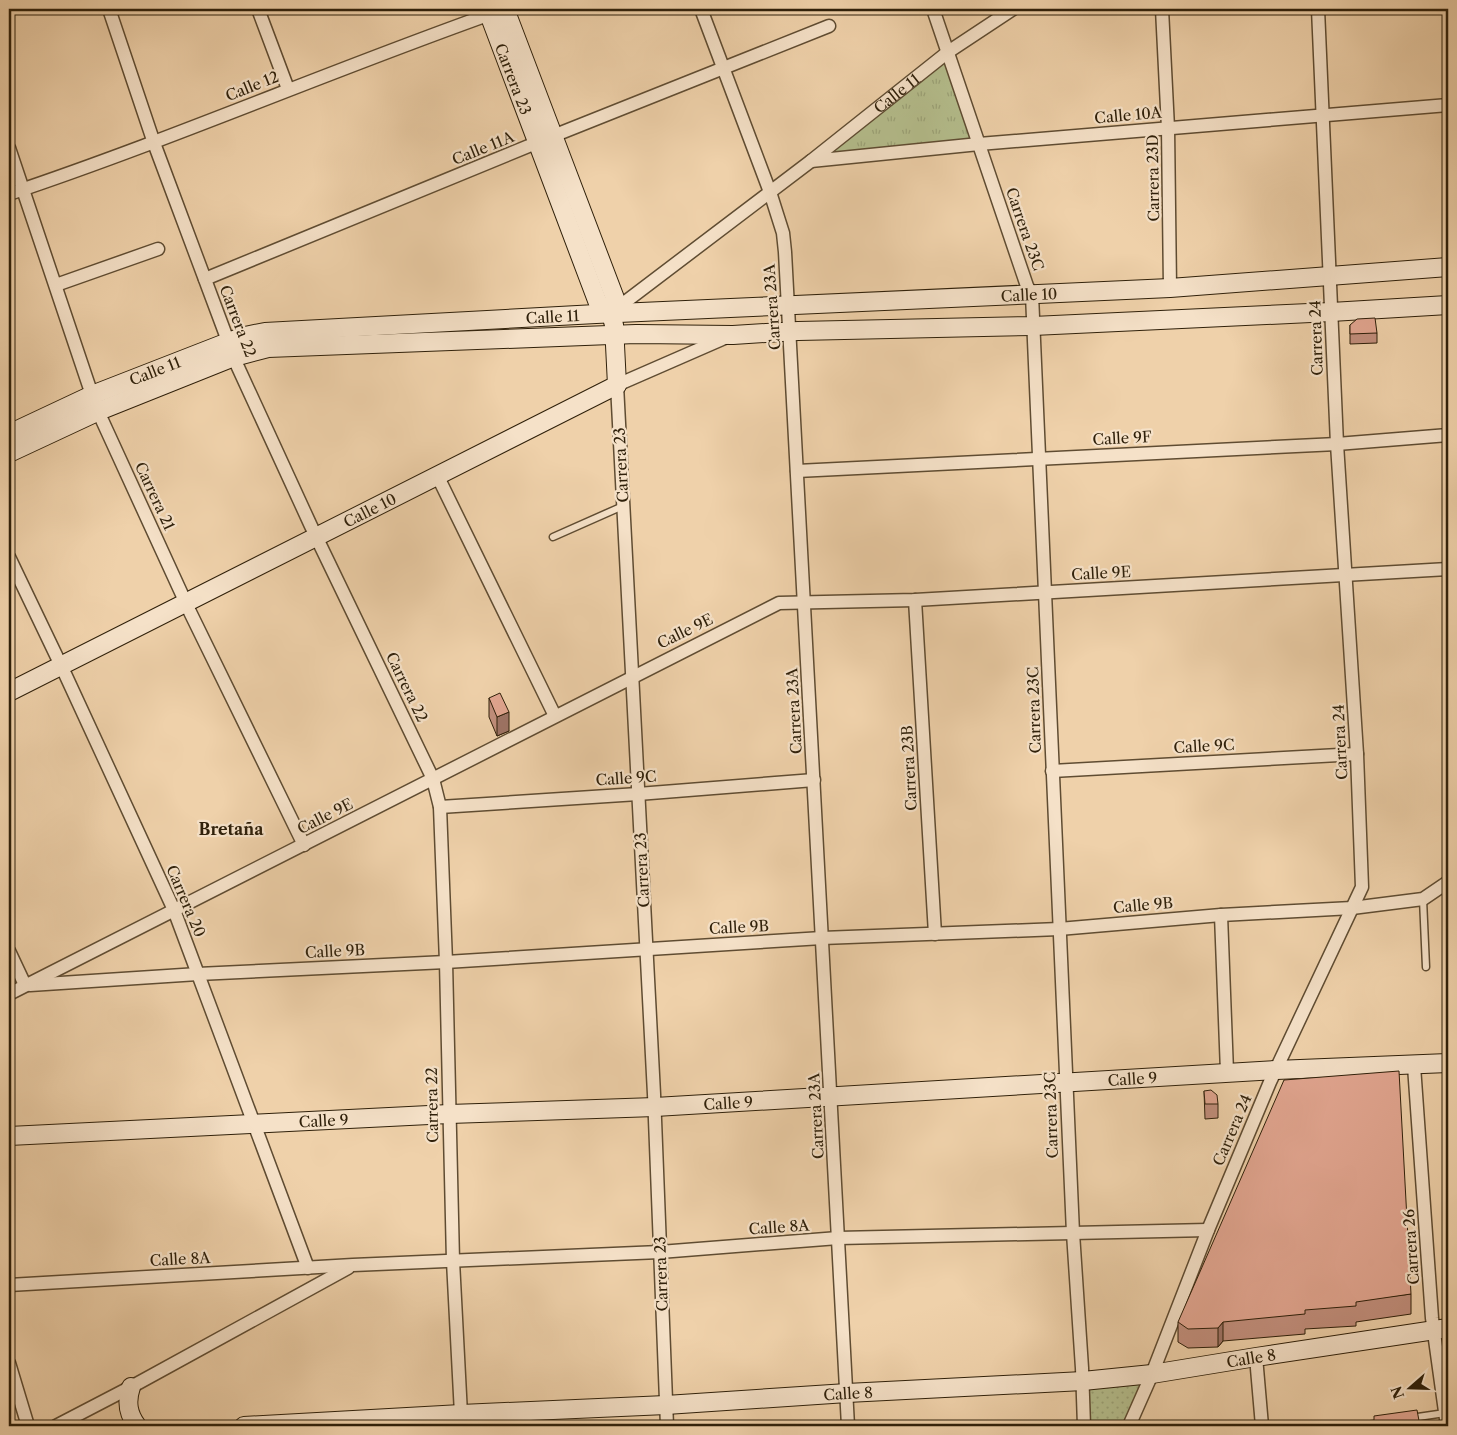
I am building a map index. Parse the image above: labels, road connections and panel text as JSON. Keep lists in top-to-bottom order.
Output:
{
  "streets": {
    "street": [
      "Carrera 23",
      "Calle 12",
      "Calle 11",
      "Calle 10A",
      "Calle 11A",
      "Carrera 23D",
      "Carrera 23C",
      "Calle 10",
      "Carrera 23A",
      "Carrera 22",
      "Carrera 24",
      "Calle 9F",
      "Carrera 21",
      "Calle 9E",
      "Calle 9C",
      "Carrera 23B",
      "Carrera 20",
      "Calle 9B",
      "Calle 9",
      "Calle 8A",
      "Carrera 26",
      "Calle 8"
    ]
  },
  "crossings": [
    ["Carrera 23", "Calle 12"],
    ["Carrera 23", "Calle 11"],
    ["Carrera 23", "Calle 11A"],
    ["Carrera 23", "Calle 10"],
    ["Carrera 23", "Calle 9E"],
    ["Carrera 23", "Calle 9C"],
    ["Carrera 23", "Calle 9B"],
    ["Carrera 23", "Calle 9"],
    ["Carrera 23", "Calle 8A"],
    ["Carrera 23", "Calle 8"],
    ["Calle 12", "Carrera 22"],
    ["Calle 12", "Carrera 21"],
    ["Calle 11", "Calle 10A"],
    ["Calle 11", "Carrera 23C"],
    ["Calle 11", "Calle 10"],
    ["Calle 11", "Carrera 23A"],
    ["Calle 11", "Carrera 22"],
    ["Calle 11", "Carrera 21"],
    ["Calle 10A", "Carrera 23D"],
    ["Calle 10A", "Carrera 23C"],
    ["Calle 10A", "Carrera 24"],
    ["Calle 11A", "Carrera 23A"],
    ["Calle 11A", "Carrera 22"],
    ["Carrera 23D", "Calle 10"],
    ["Carrera 23C", "Calle 10"],
    ["Carrera 23C", "Calle 9F"],
    ["Carrera 23C", "Calle 9E"],
    ["Carrera 23C", "Calle 9C"],
    ["Carrera 23C", "Calle 9B"],
    ["Carrera 23C", "Calle 9"],
    ["Carrera 23C", "Calle 8A"],
    ["Carrera 23C", "Calle 8"],
    ["Calle 10", "Carrera 23A"],
    ["Calle 10", "Carrera 22"],
    ["Calle 10", "Carrera 24"],
    ["Calle 10", "Carrera 21"],
    ["Calle 10", "Carrera 20"],
    ["Carrera 23A", "Calle 9F"],
    ["Carrera 23A", "Calle 9E"],
    ["Carrera 23A", "Calle 9C"],
    ["Carrera 23A", "Calle 9B"],
    ["Carrera 23A", "Calle 9"],
    ["Carrera 23A", "Calle 8A"],
    ["Carrera 23A", "Calle 8"],
    ["Carrera 22", "Calle 9E"],
    ["Carrera 22", "Calle 9C"],
    ["Carrera 22", "Calle 9B"],
    ["Carrera 22", "Calle 9"],
    ["Carrera 22", "Calle 8A"],
    ["Carrera 22", "Calle 8"],
    ["Carrera 24", "Calle 9F"],
    ["Carrera 24", "Calle 9E"],
    ["Carrera 24", "Calle 9C"],
    ["Carrera 24", "Calle 9B"],
    ["Carrera 24", "Calle 9"],
    ["Carrera 24", "Calle 8A"],
    ["Carrera 24", "Calle 8"],
    ["Carrera 21", "Calle 9E"],
    ["Calle 9E", "Carrera 23B"],
    ["Calle 9E", "Carrera 20"],
    ["Calle 9E", "Calle 9B"],
    ["Carrera 23B", "Calle 9B"],
    ["Carrera 20", "Calle 9B"],
    ["Carrera 20", "Calle 9"],
    ["Carrera 20", "Calle 8A"],
    ["Calle 9", "Carrera 26"],
    ["Carrera 26", "Calle 8"]
  ],
  "districts": ["Bretaña"],
  "north": "left"
}
